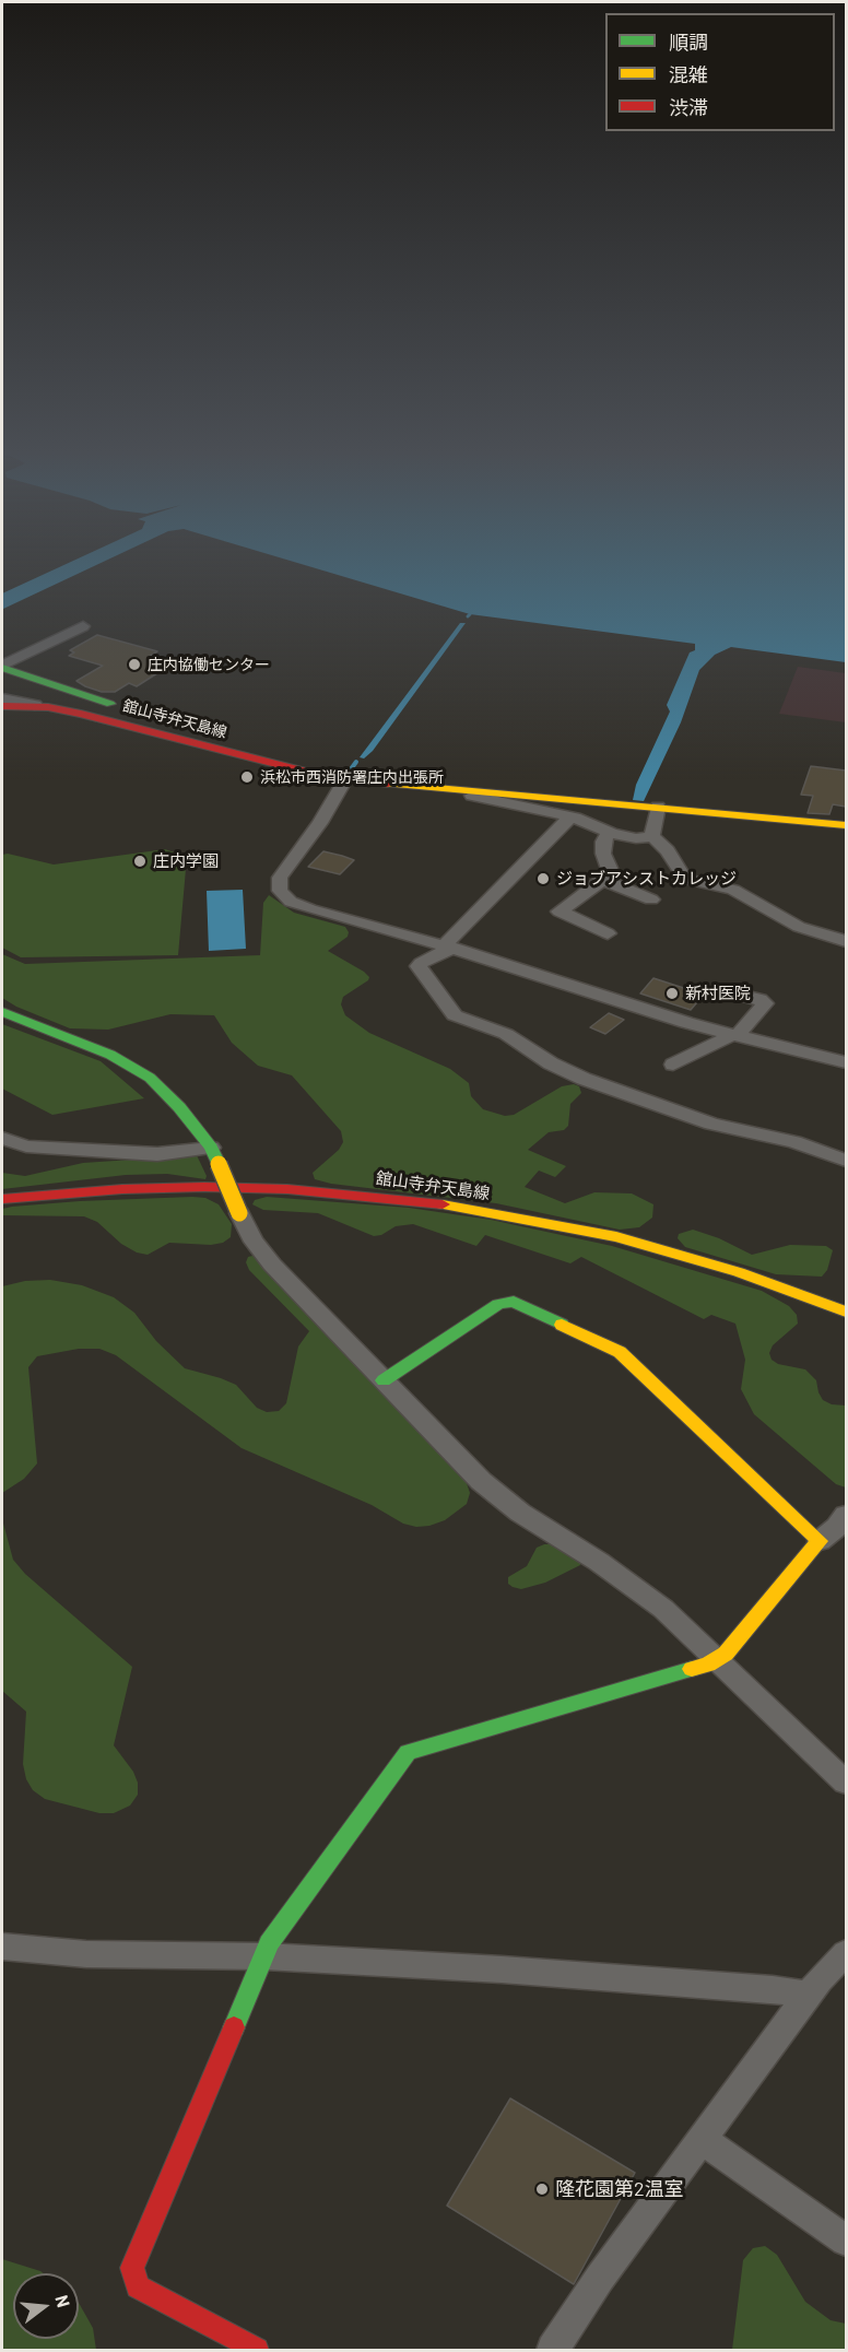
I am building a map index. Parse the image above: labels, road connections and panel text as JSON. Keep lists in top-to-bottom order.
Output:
{
  "streets": {
    "street": ["舘山寺弁天島線"]
  },
  "places": [
    "庄内協働センター",
    "浜松市西消防署庄内出張所",
    "庄内学園",
    "ジョブアシストカレッジ",
    "新村医院",
    "隆花園第2温室"
  ],
  "legend": ["順調", "混雑", "渋滞"],
  "north": "right"
}
